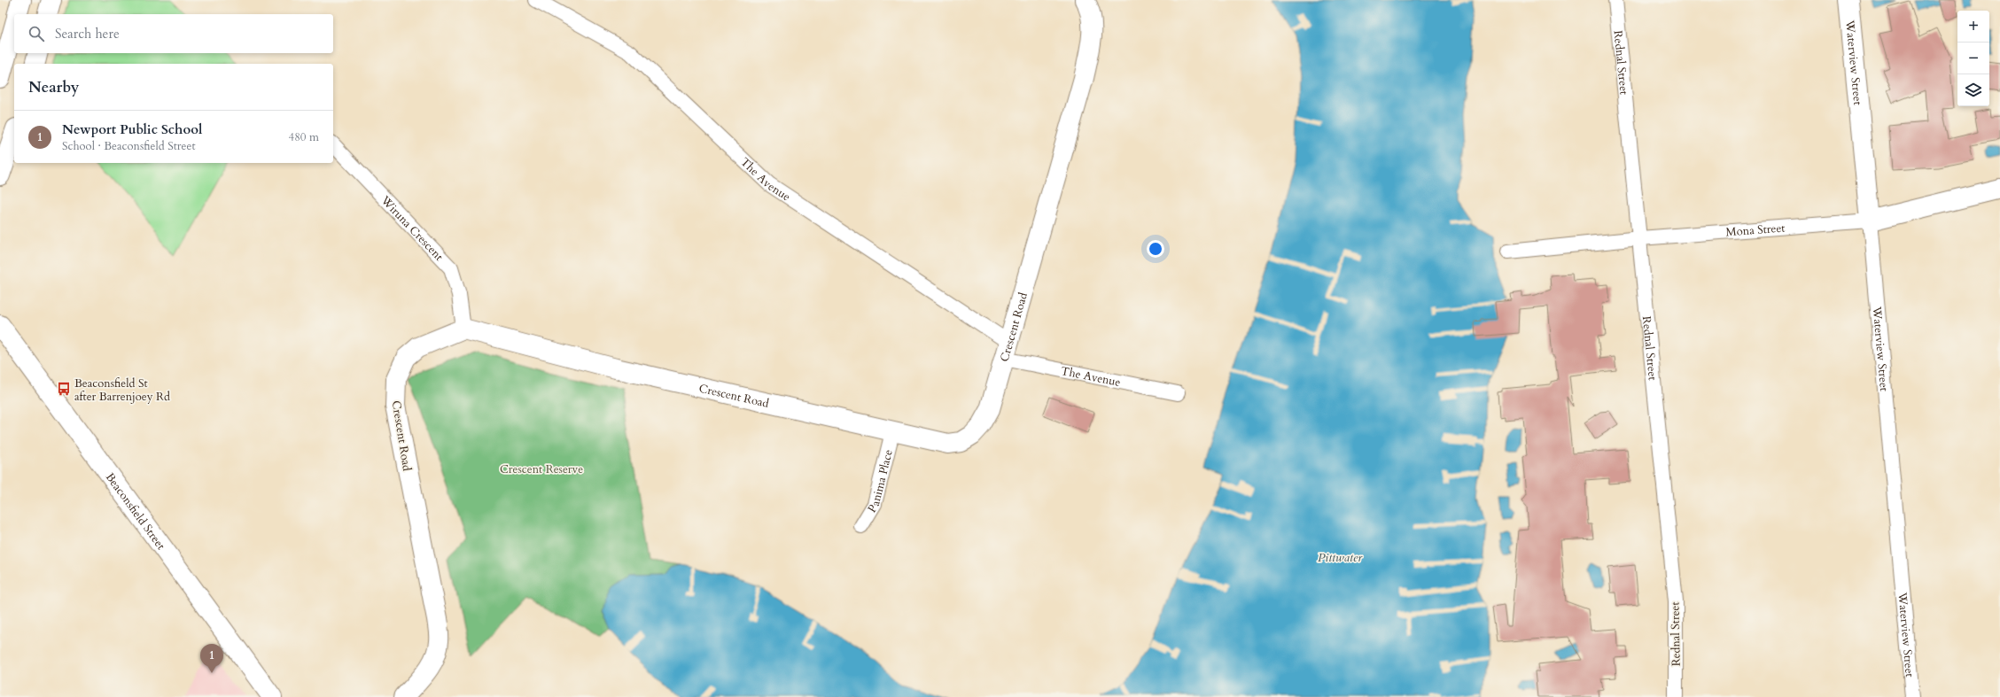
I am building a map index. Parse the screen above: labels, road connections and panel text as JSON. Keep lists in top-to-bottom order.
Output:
{
  "streets": {
    "street": [
      "Rednal Street",
      "Waterview Street",
      "The Avenue",
      "Wiruna Crescent",
      "Mona Street",
      "Crescent Road",
      "Panima Place",
      "Beaconsfield Street"
    ]
  },
  "crossings": [
    ["Rednal Street", "Mona Street"],
    ["Waterview Street", "Mona Street"],
    ["The Avenue", "Crescent Road"],
    ["Wiruna Crescent", "Crescent Road"],
    ["Crescent Road", "Panima Place"]
  ],
  "water": ["Pittwater"],
  "parks": ["Crescent Reserve"],
  "places": {
    "bus stop": ["Beaconsfield St after Barrenjoey Rd"]
  },
  "page": {
    "map_buttons": ["+", "−"],
    "search": "Search here",
    "heading": "Nearby",
    "list": [
      {
        "mark": "1",
        "name": "Newport Public School",
        "note": "School · Beaconsfield Street",
        "value": "480 m"
      }
    ],
    "pins": "1"
  }
}
